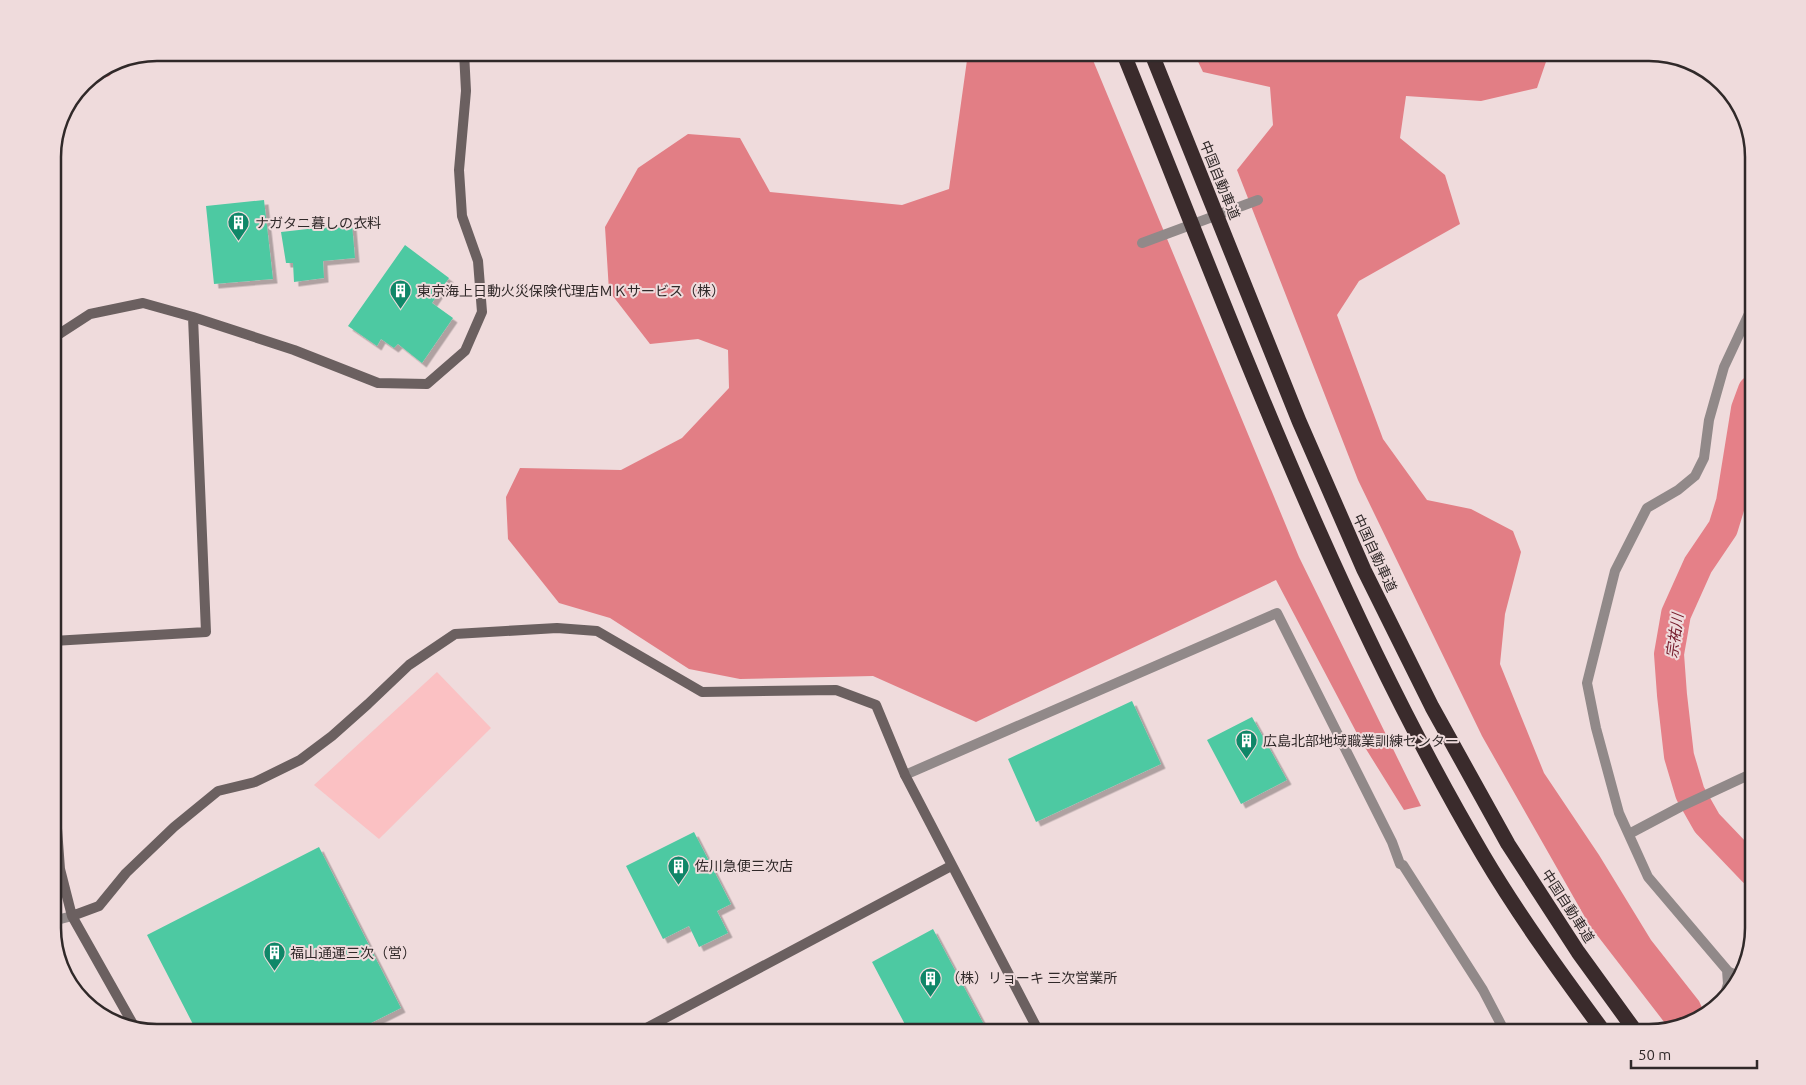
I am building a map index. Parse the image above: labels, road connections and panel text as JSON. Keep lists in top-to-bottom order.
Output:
{
  "streets": {
    "highway": ["中国自動車道"]
  },
  "water": ["宗祐川"],
  "places": {
    "building": [
      "ナガタニ暮しの衣料",
      "東京海上日動火災保険代理店ＭＫサービス（株）",
      "広島北部地域職業訓練センター",
      "佐川急便三次店",
      "福山通運三次（営）",
      "（株）リョーキ 三次営業所"
    ]
  },
  "scale_bar": "50 m"
}
